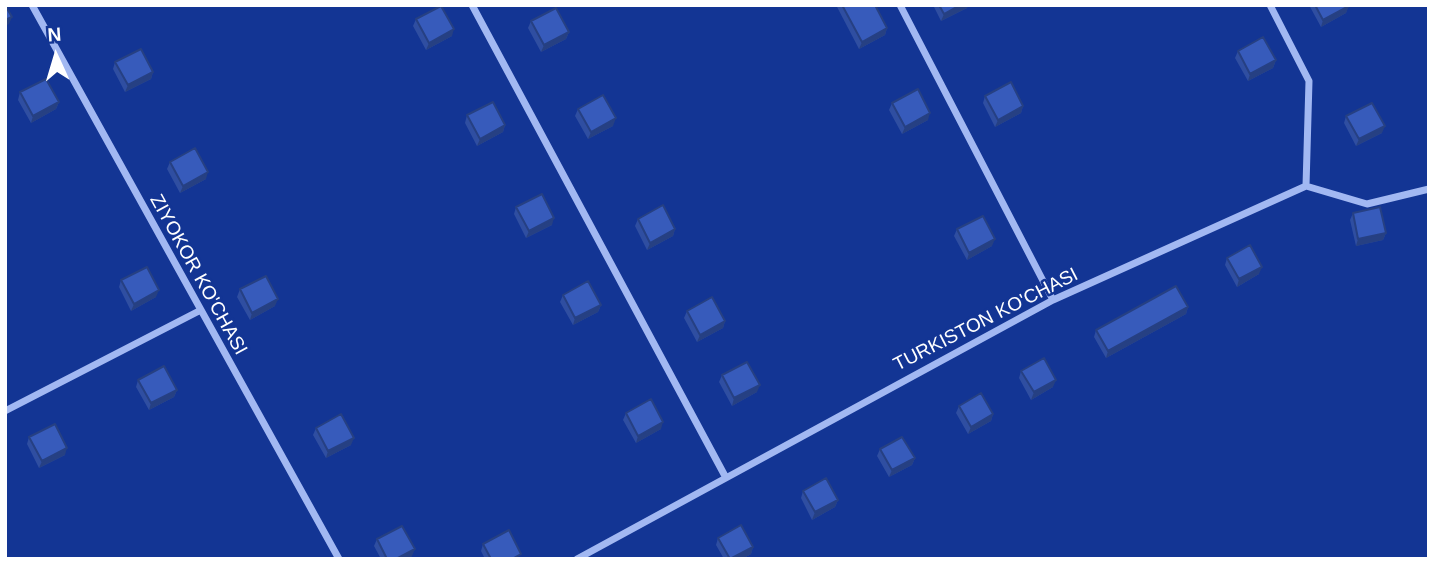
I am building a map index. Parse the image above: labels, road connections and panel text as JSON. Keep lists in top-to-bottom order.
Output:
{
  "streets": {
    "street": ["ZIYOKOR KO'CHASI", "TURKISTON KO'CHASI"]
  },
  "north": "top"
}
